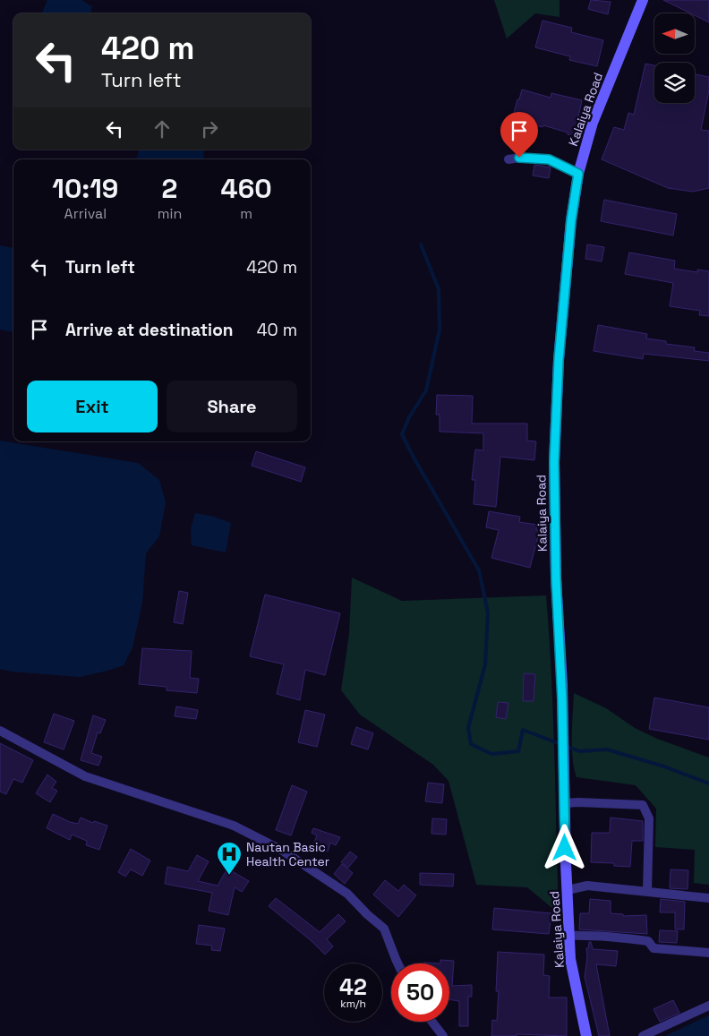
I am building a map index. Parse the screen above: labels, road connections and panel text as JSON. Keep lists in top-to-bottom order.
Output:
{
  "streets": {
    "main road": ["Kalaiya Road"]
  },
  "places": {
    "hospital": ["Nautan Basic Health Center"]
  },
  "north": "left",
  "page": {
    "turn": ["420 m", "Turn left"],
    "eta": [
      "10:19",
      "Arrival",
      "2",
      "min",
      "460",
      "m"
    ],
    "list": [
      {
        "name": "Turn left",
        "value": "420 m"
      },
      {
        "name": "Arrive at destination",
        "value": "40 m"
      }
    ],
    "buttons": ["Exit", "Share"],
    "speed": "42 km/h",
    "limit": "50"
  }
}
